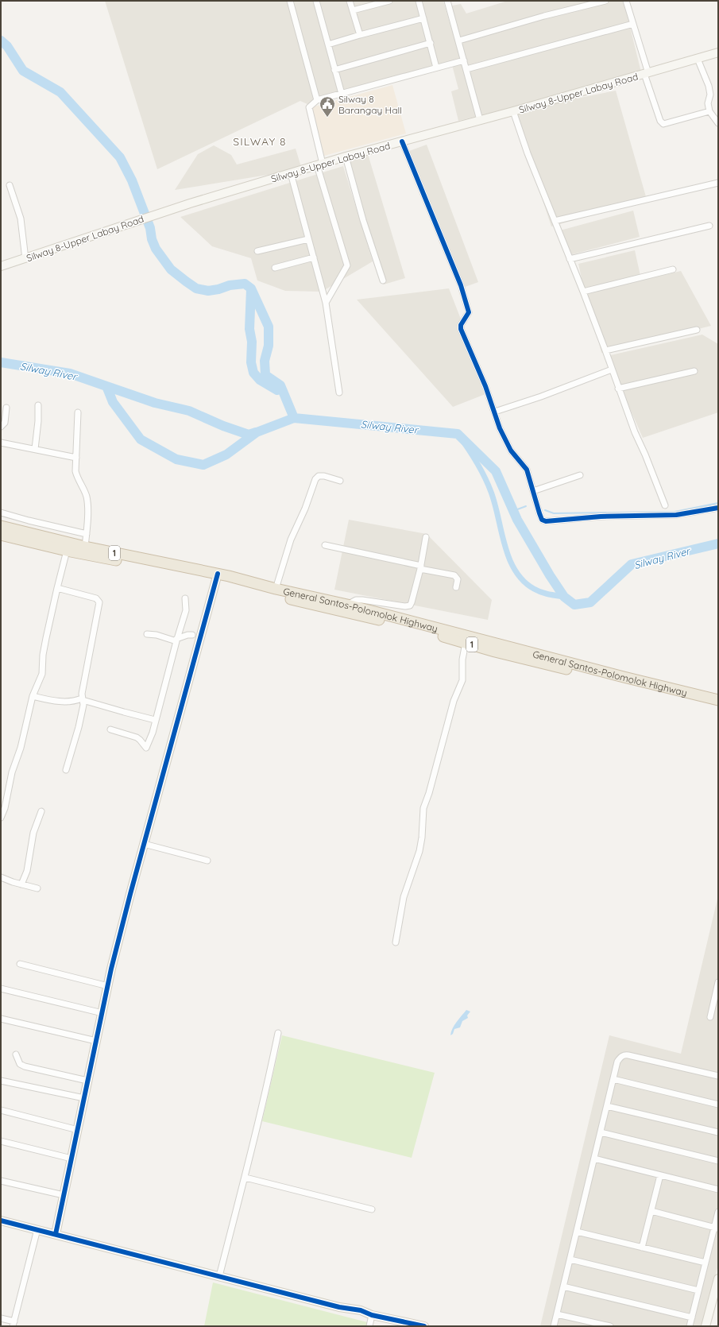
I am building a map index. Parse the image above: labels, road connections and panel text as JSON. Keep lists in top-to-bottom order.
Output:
{
  "streets": {
    "highway": ["1", "General Santos-Polomolok Highway"],
    "street": ["Silway 8-Upper Labay Road"]
  },
  "crossings": [
    ["1", "General Santos-Polomolok Highway"]
  ],
  "districts": ["SILWAY 8"],
  "water": ["Silway River"],
  "places": {
    "public building": ["Silway 8 Barangay Hall"]
  }
}
